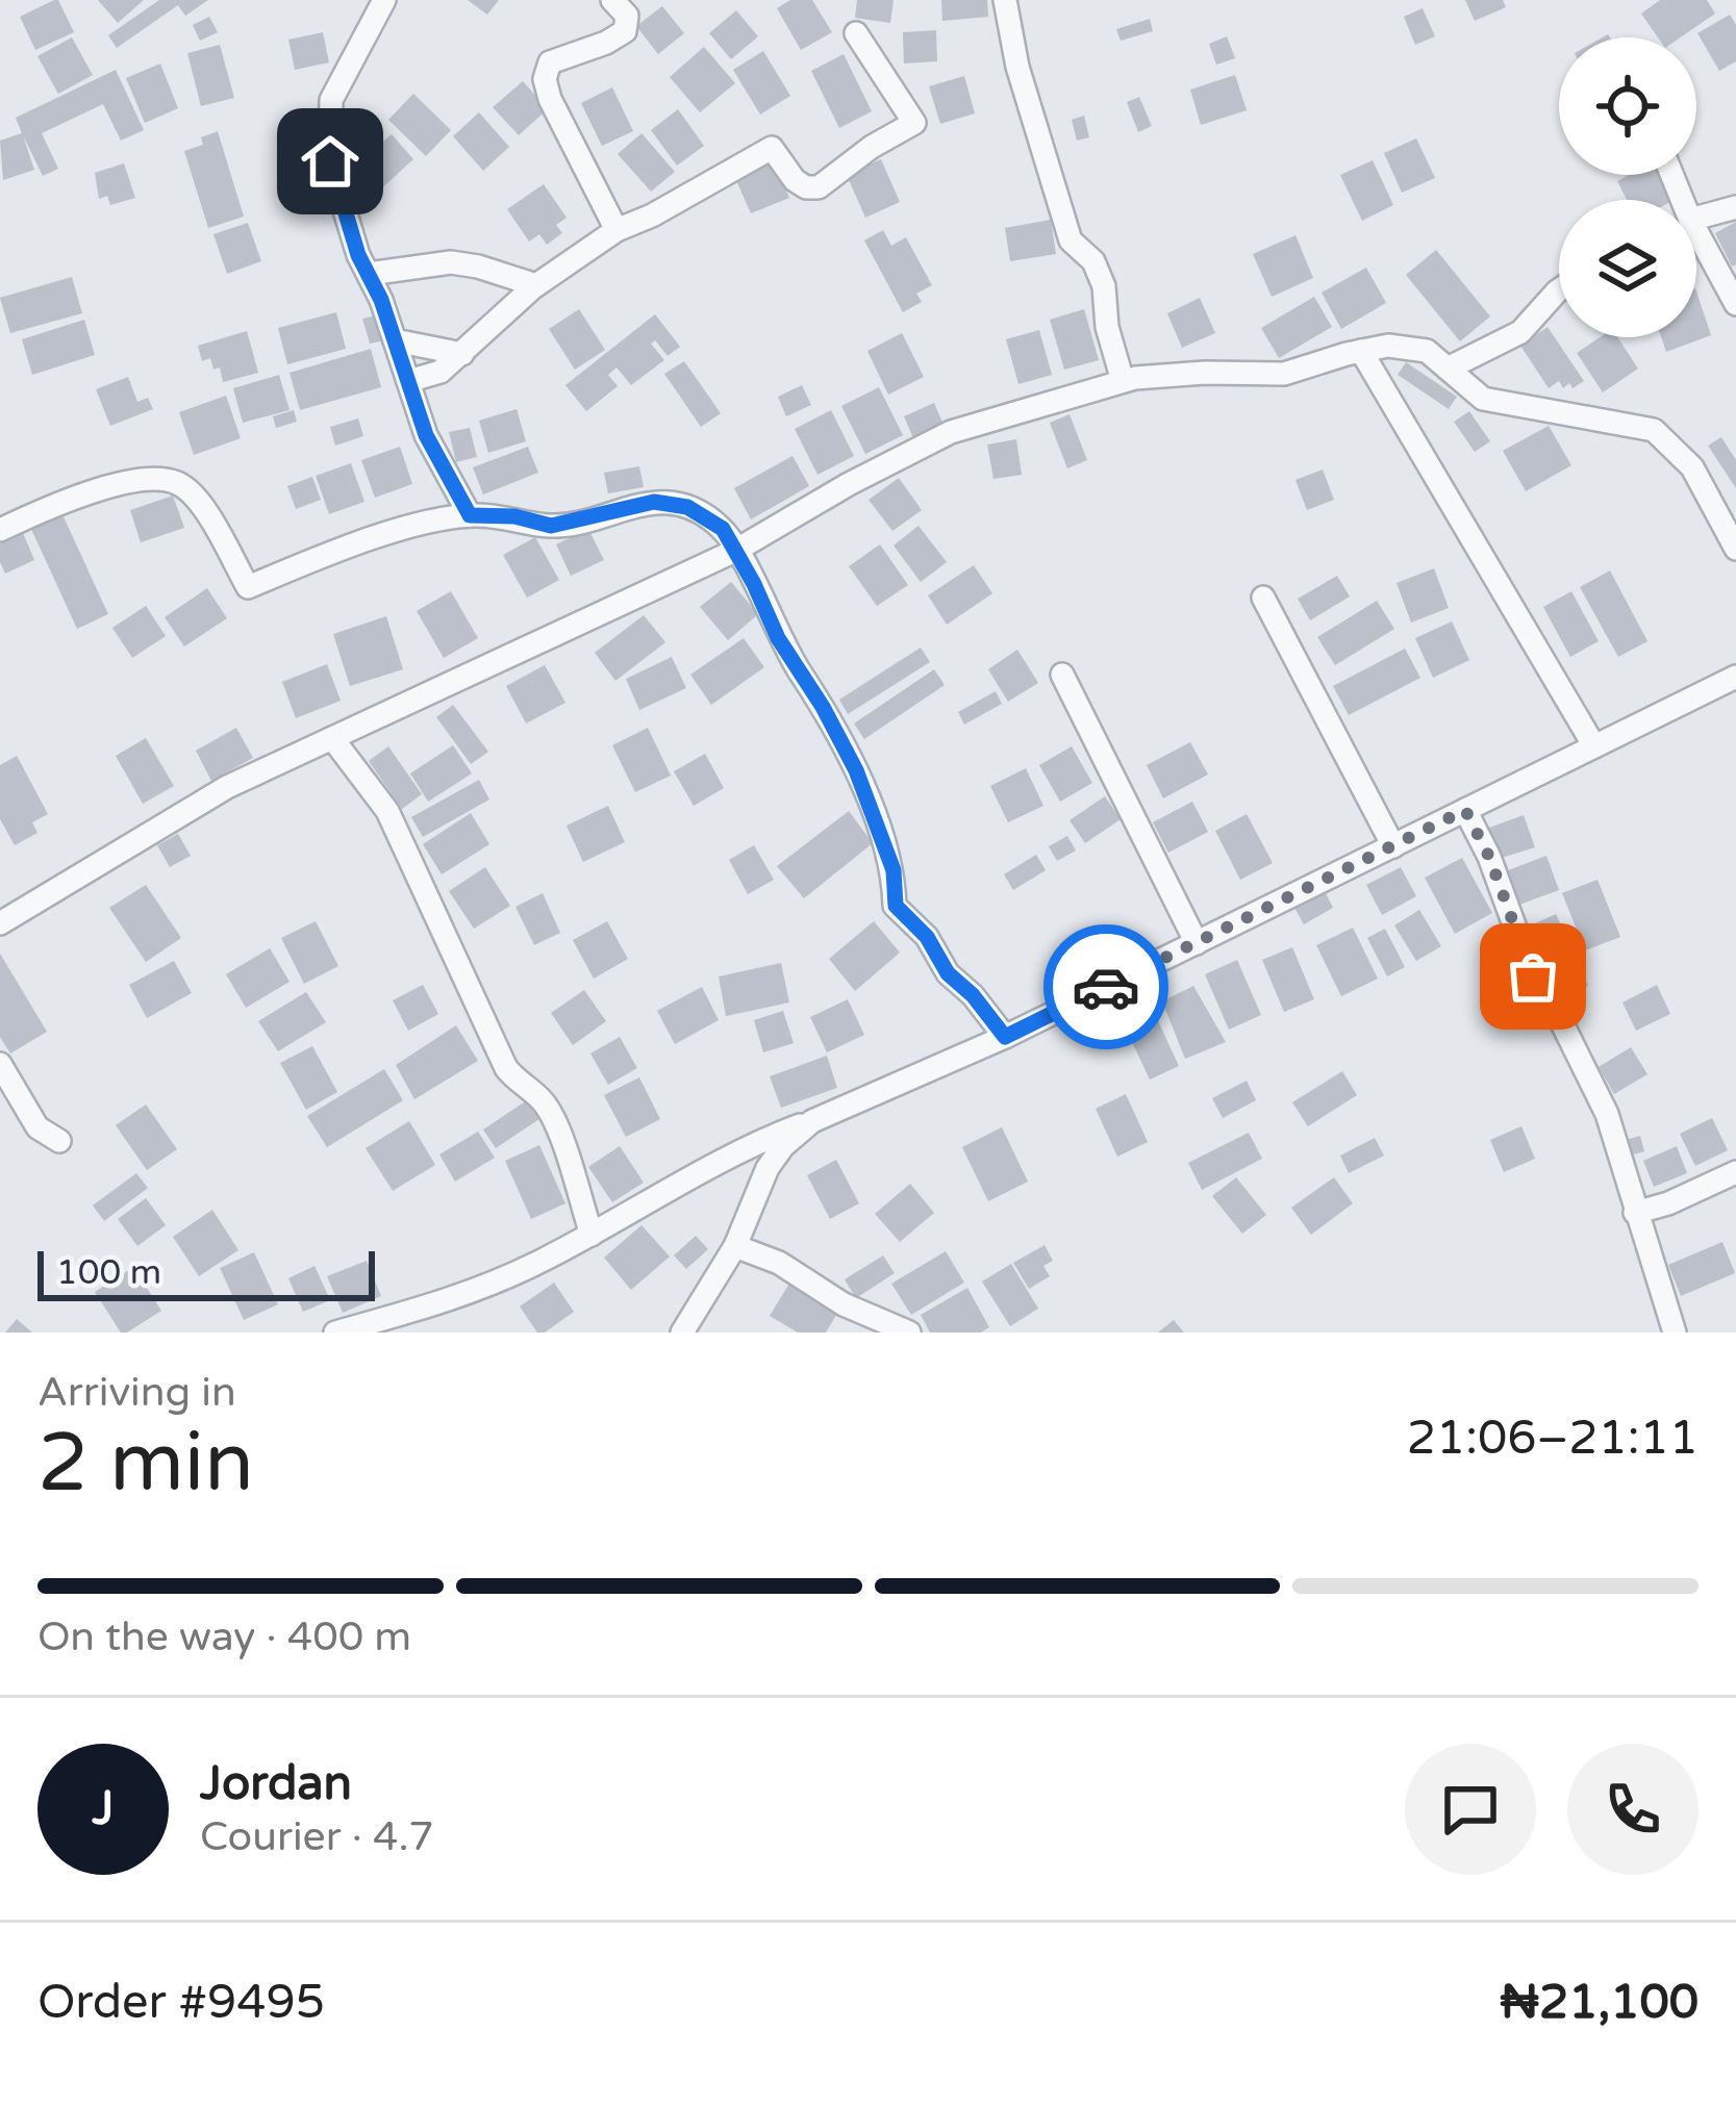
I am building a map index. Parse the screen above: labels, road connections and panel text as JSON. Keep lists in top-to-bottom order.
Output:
{
  "scale_bar": "100 m",
  "page": {
    "scale": "100 m",
    "heading": ["2 min", "Arriving in", "21:06–21:11"],
    "panel": [
      "Jordan",
      "Courier · 4.7",
      "Order #9495",
      "₦21,100"
    ],
    "bar": "On the way · 400 m",
    "round": "J"
  }
}
